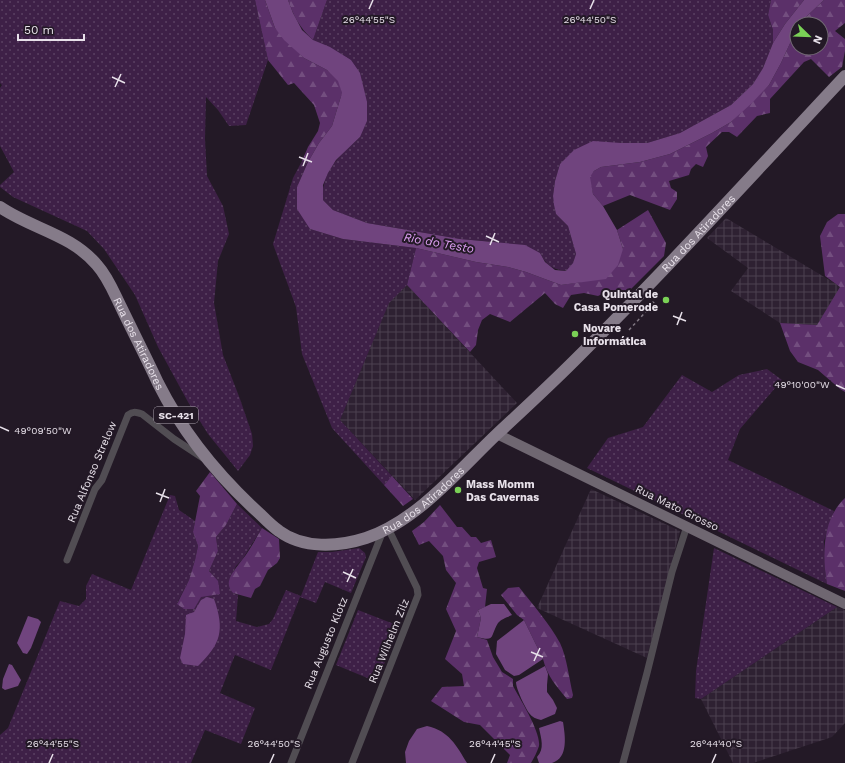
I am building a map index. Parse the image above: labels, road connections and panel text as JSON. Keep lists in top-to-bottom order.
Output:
{
  "streets": {
    "main road": ["Rua dos Atiradores", "SC-421"],
    "street": [
      "Rua Alfonso Strelow",
      "Rua Mato Grosso",
      "Rua Wilhelm Zilz",
      "Rua Augusto Klotz"
    ]
  },
  "crossings": [
    ["Rua dos Atiradores", "Rua Alfonso Strelow"],
    ["Rua dos Atiradores", "Rua Mato Grosso"],
    ["Rua dos Atiradores", "Rua Wilhelm Zilz"],
    ["Rua dos Atiradores", "Rua Augusto Klotz"],
    ["Rua Wilhelm Zilz", "Rua Augusto Klotz"]
  ],
  "water": ["Rio do Testo"],
  "places": ["Quintal de Casa Pomerode", "Novare Informática", "Mass Momm Das Cavernas"],
  "scale_bar": "50 m",
  "north": "bottom right",
  "coordinates": [
    "26°44'55\"S",
    "26°44'50\"S",
    "49°10'00\"W",
    "49°09'50\"W",
    "26°44'45\"S",
    "26°44'40\"S"
  ]
}
